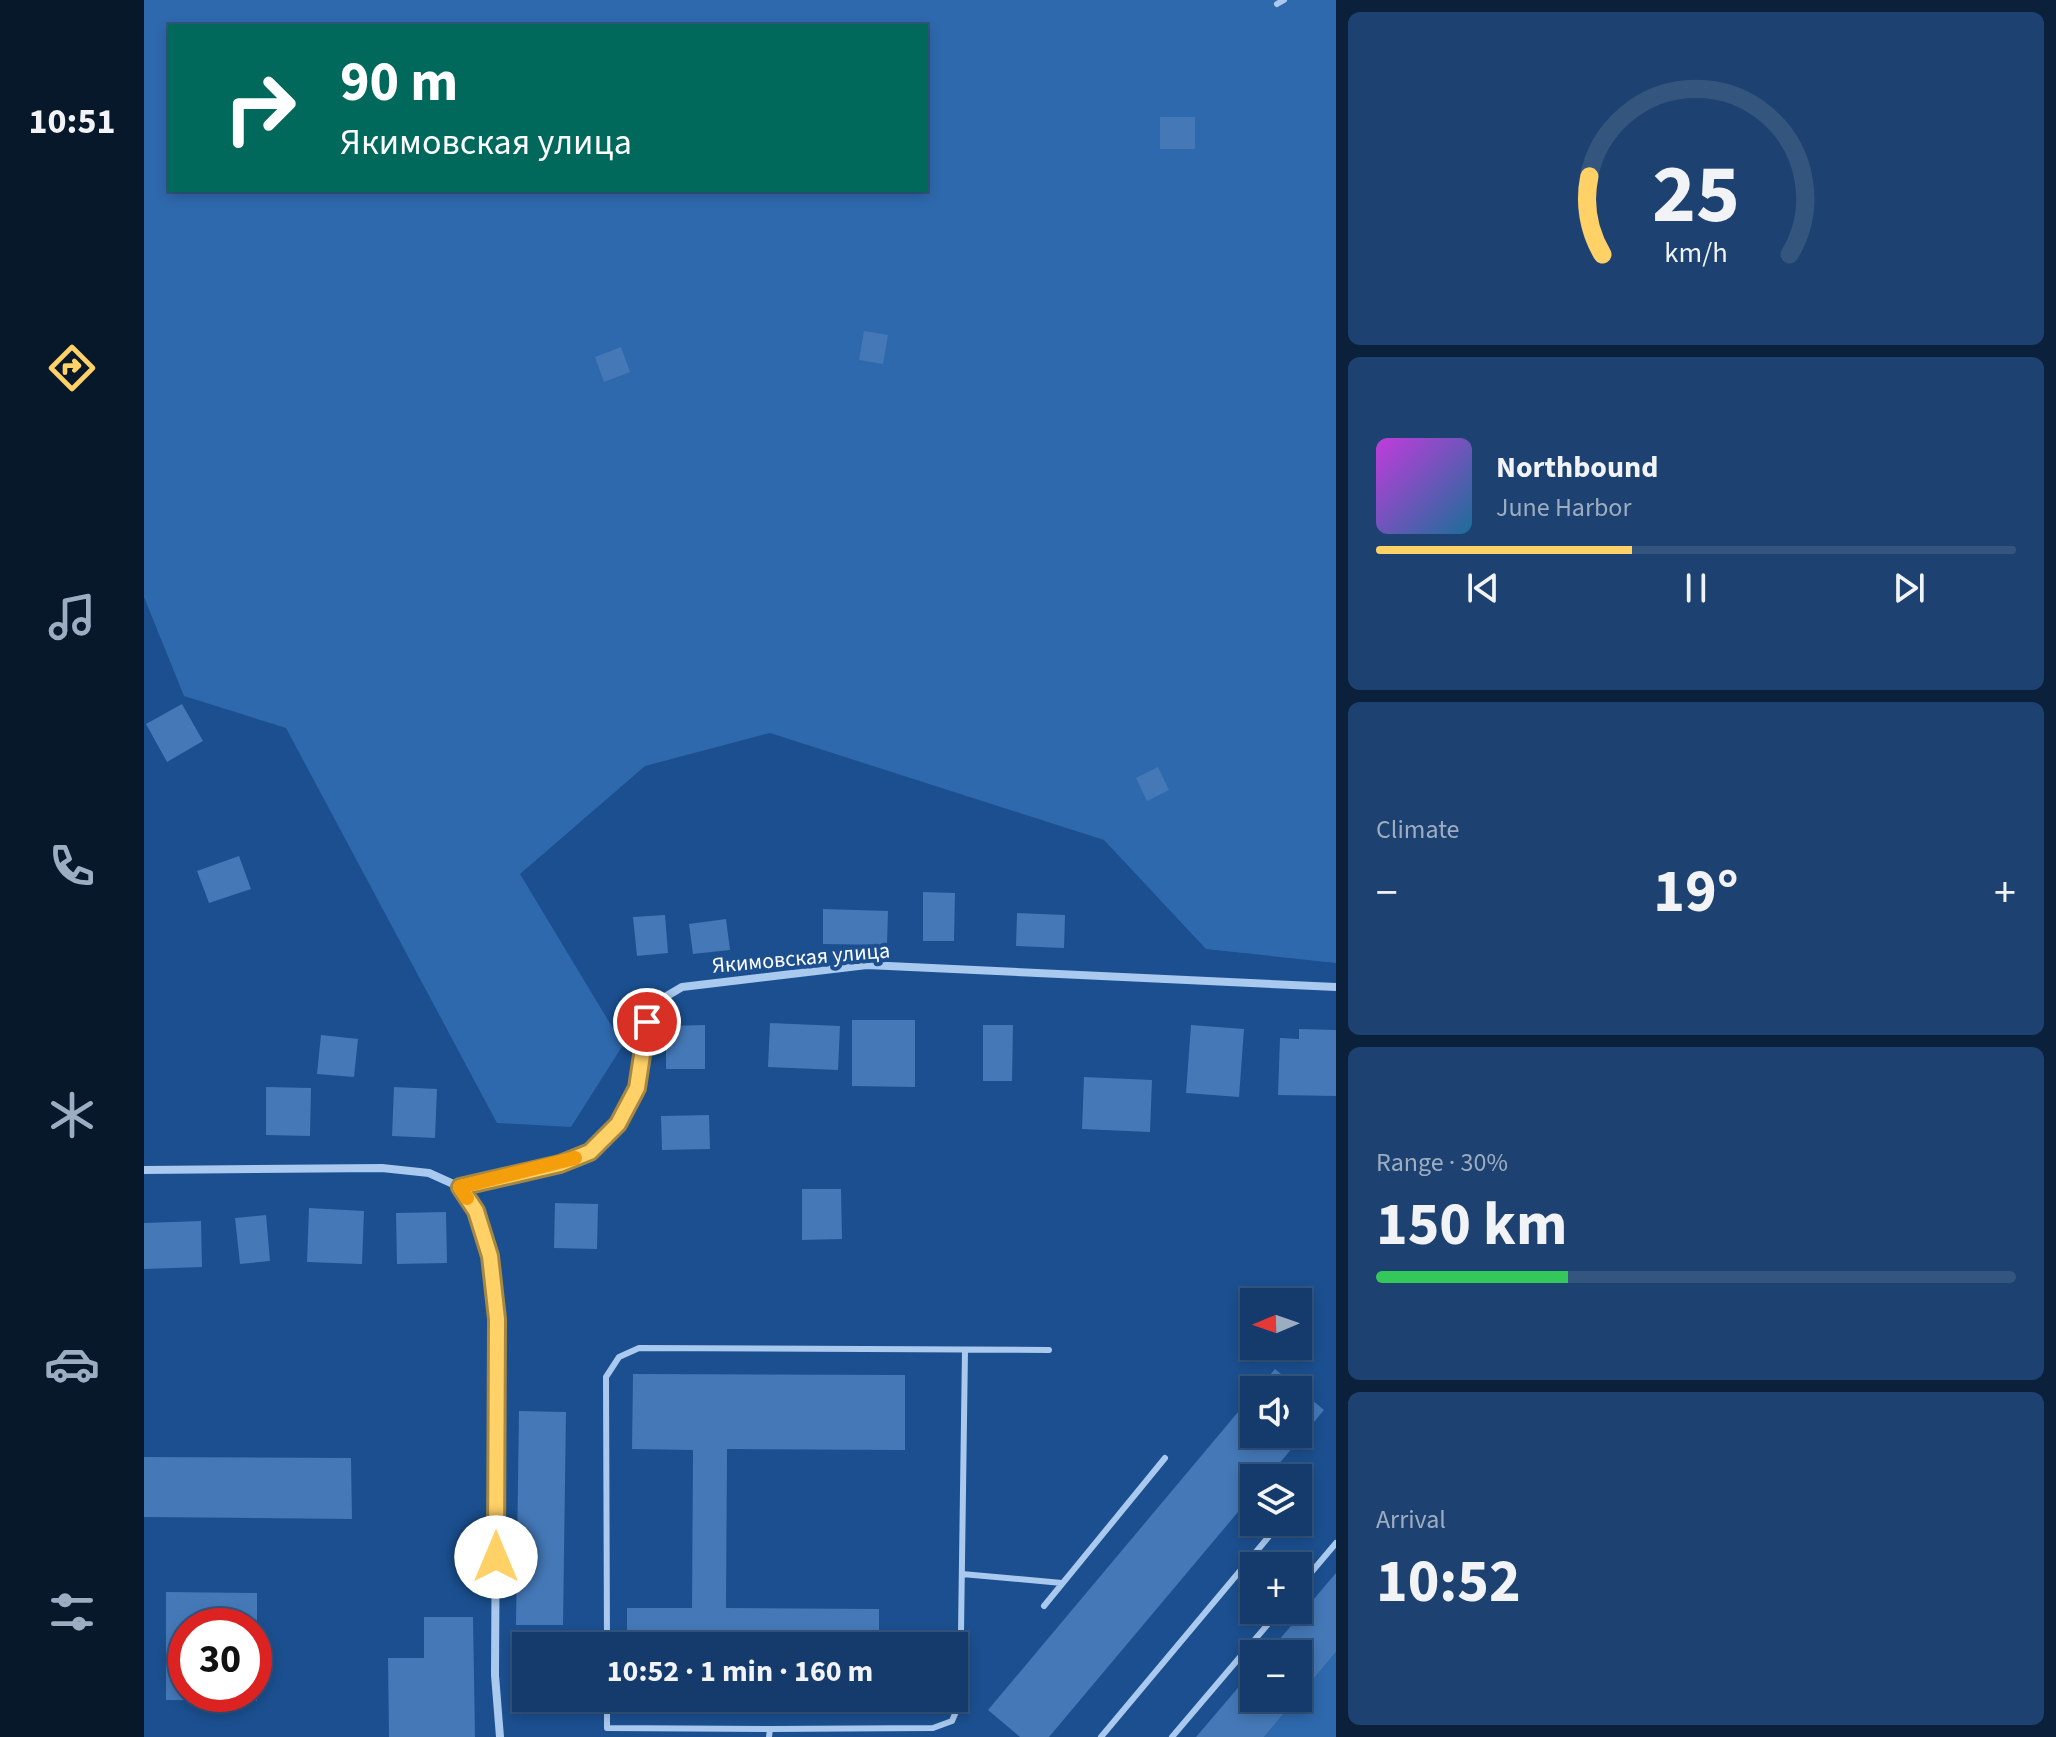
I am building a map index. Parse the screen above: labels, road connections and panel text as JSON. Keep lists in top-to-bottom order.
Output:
{
  "streets": {
    "street": ["Якимовская улица"]
  },
  "north": "left",
  "page": {
    "tabs": "10:51",
    "turn": ["90 m", "Якимовская улица"],
    "song": ["Northbound", "June Harbor"],
    "tile": [
      "Climate",
      ["Range · 30%", "150 km"],
      ["Arrival", "10:52"]
    ],
    "heat": ["−", "19°", "+"],
    "map_buttons": ["+", "−"],
    "limit": "30",
    "trip": "10:52 · 1 min · 160 m",
    "gauge": ["25", "km/h"]
  }
}
